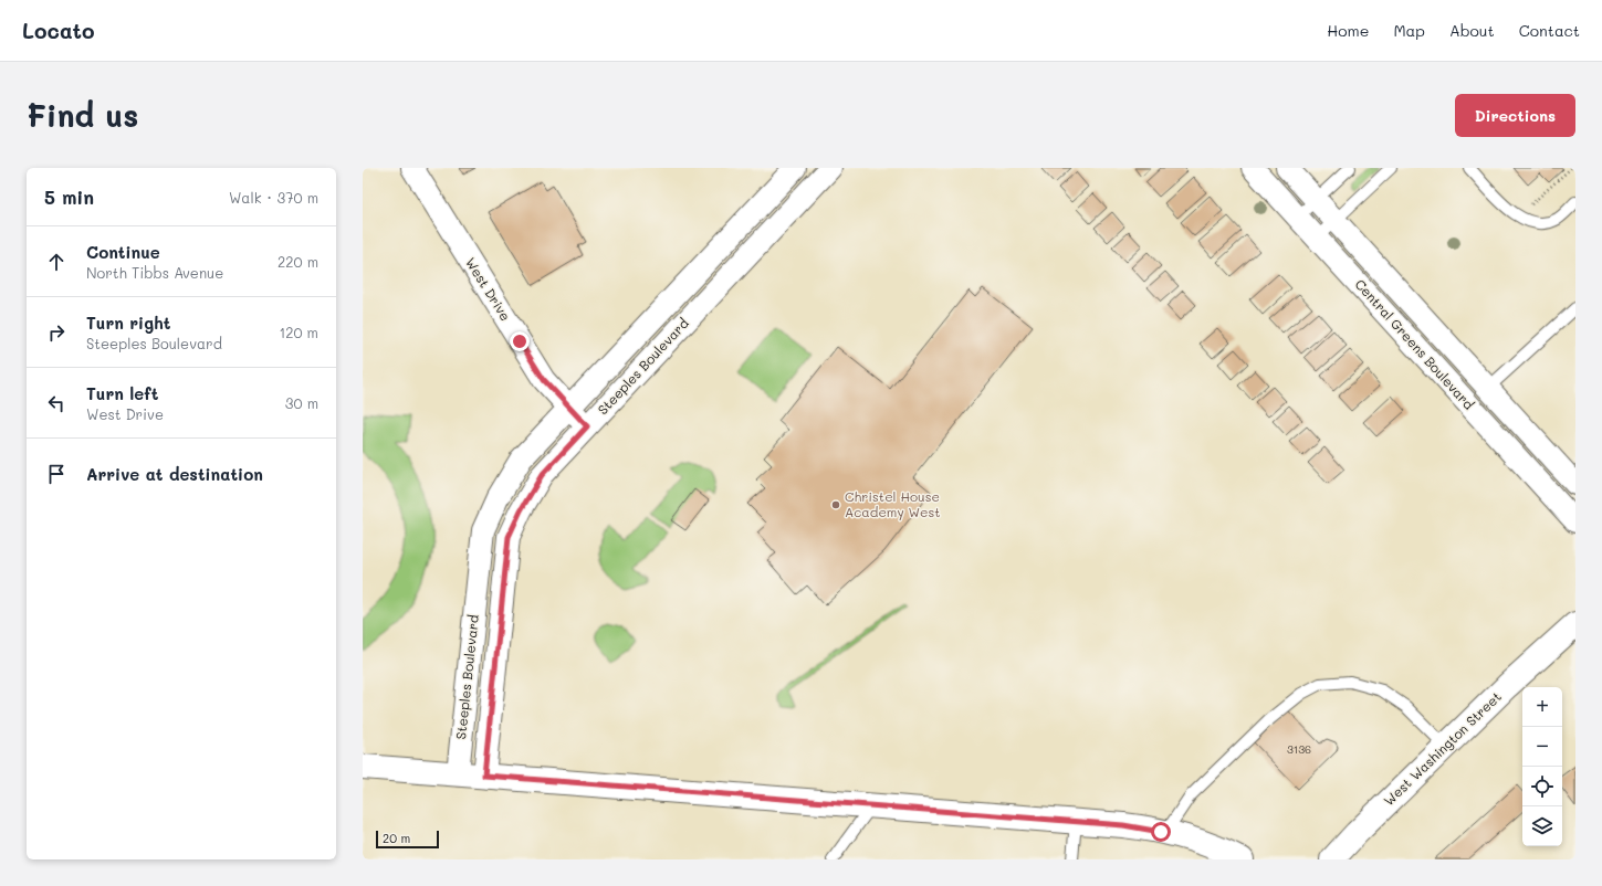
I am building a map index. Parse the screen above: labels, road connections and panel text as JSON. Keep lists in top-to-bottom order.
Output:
{
  "streets": {
    "street": [
      "West Drive",
      "Central Greens Boulevard",
      "Steeples Boulevard",
      "West Washington Street"
    ]
  },
  "crossings": [
    ["West Drive", "Steeples Boulevard"]
  ],
  "places": ["Christel House Academy West"],
  "house_numbers": ["3136"],
  "scale_bar": "20 m",
  "page": {
    "header": "Locato",
    "nav": [
      "Home",
      "Map",
      "About",
      "Contact"
    ],
    "buttons": "Directions",
    "title": "Find us",
    "heading": ["5 min", "Walk · 370 m"],
    "list": [
      ["Continue", "North Tibbs Avenue", "220 m"],
      ["Turn right", "Steeples Boulevard", "120 m"],
      ["Turn left", "West Drive", "30 m"],
      "Arrive at destination"
    ],
    "map_buttons": ["+", "−"],
    "scale": "20 m"
  }
}
